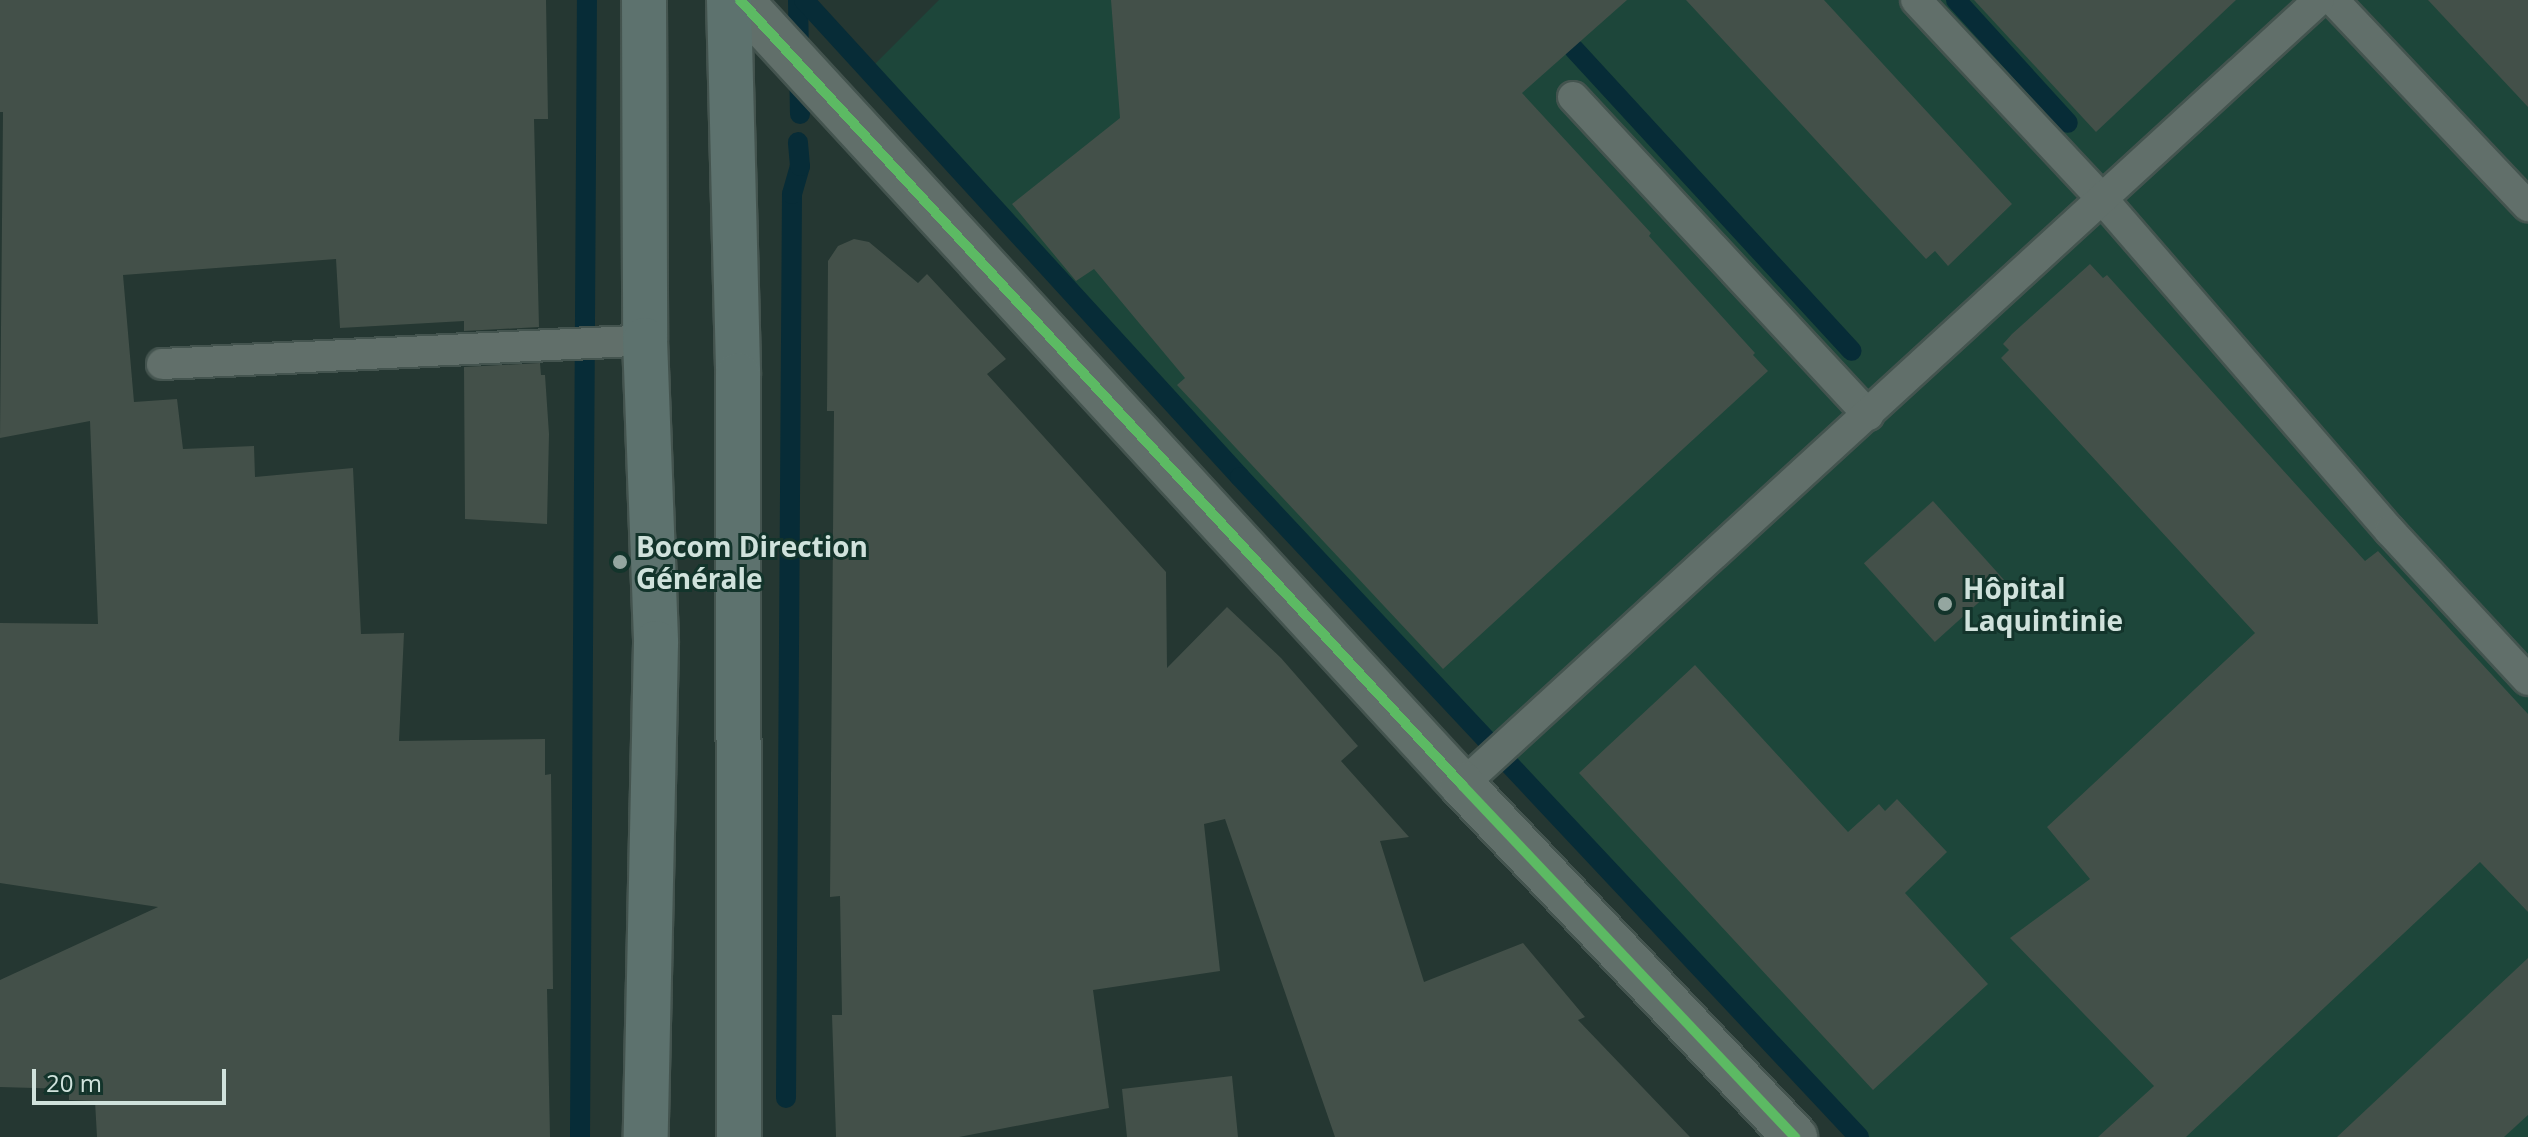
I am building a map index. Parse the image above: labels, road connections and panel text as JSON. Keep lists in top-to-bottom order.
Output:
{
  "places": ["Bocom Direction Générale", "Hôpital Laquintinie"],
  "scale_bar": "20 m"
}
